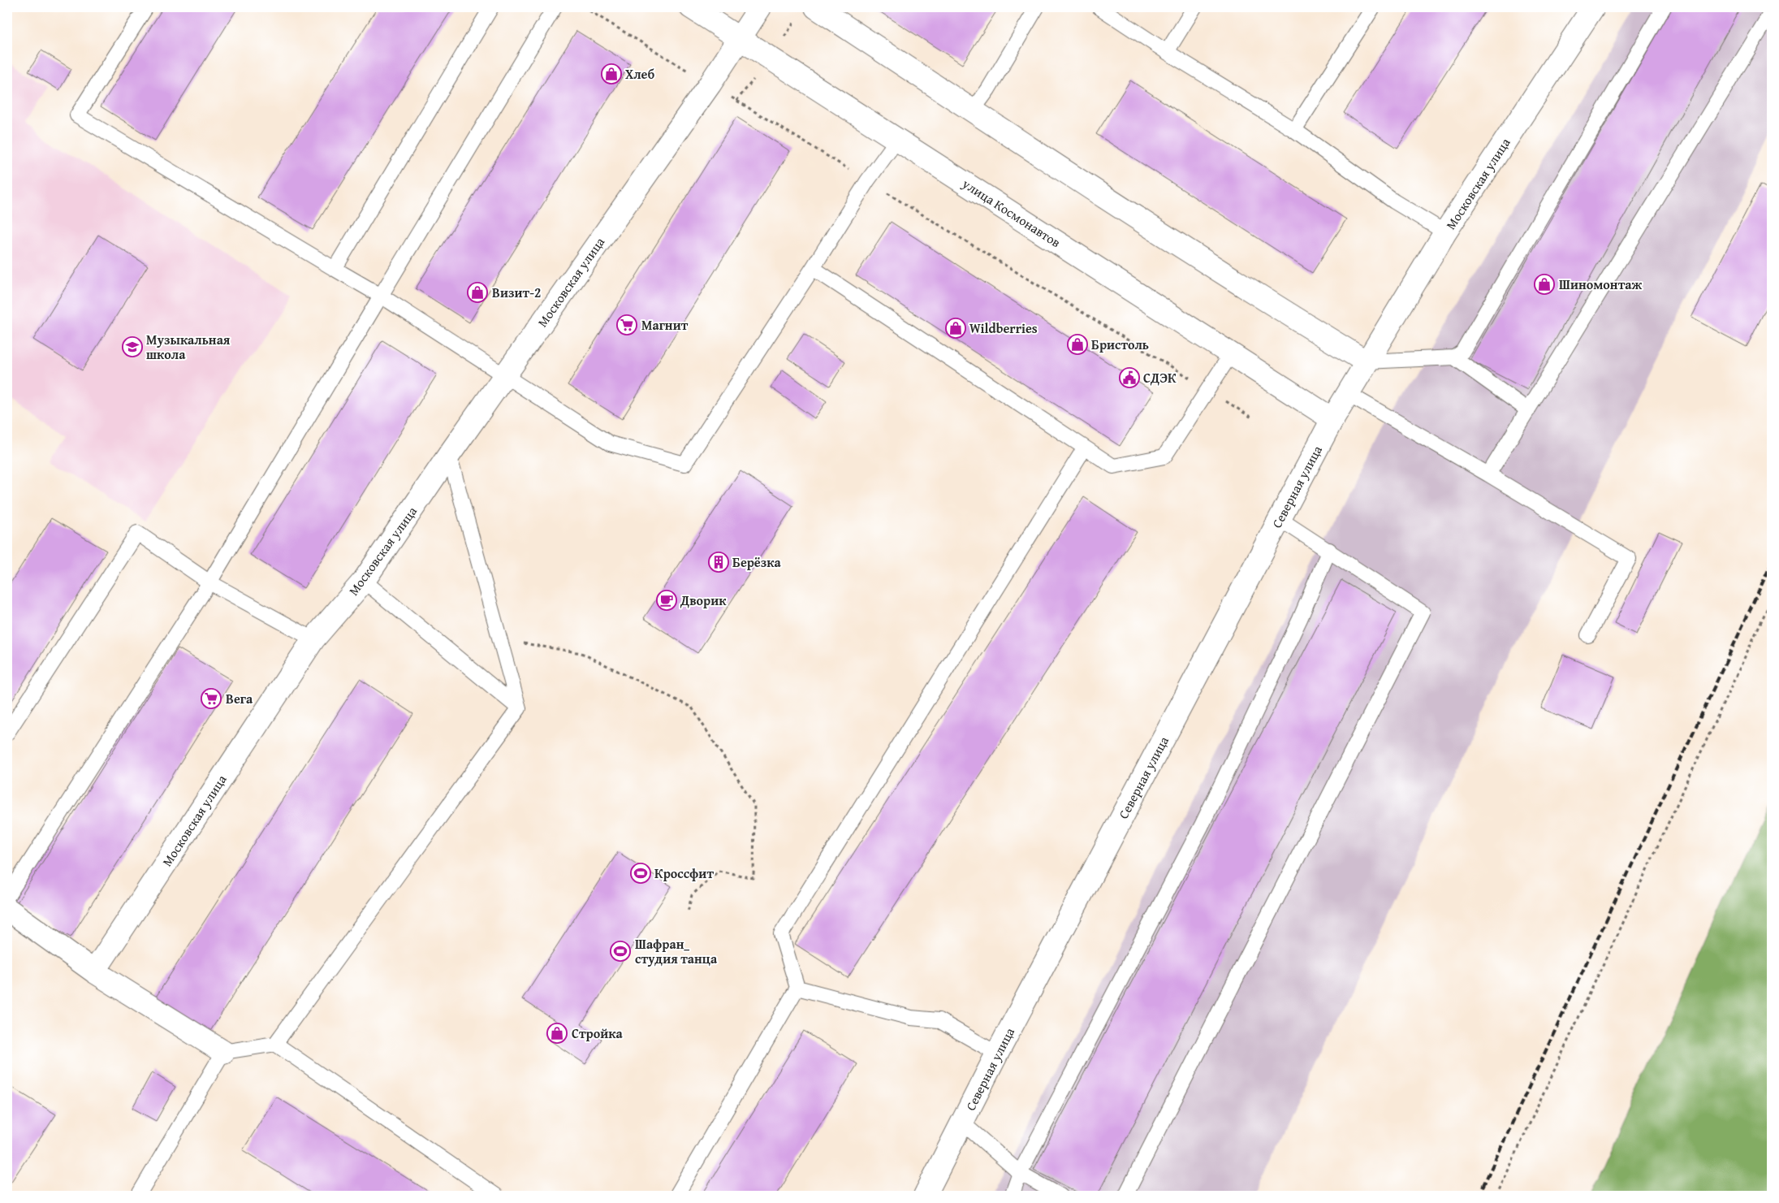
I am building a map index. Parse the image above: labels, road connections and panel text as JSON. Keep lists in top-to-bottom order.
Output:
{
  "streets": {
    "street": ["Московская улица", "улица Космонавтов", "Северная улица"]
  },
  "crossings": [
    ["Московская улица", "улица Космонавтов"],
    ["Московская улица", "Северная улица"],
    ["улица Космонавтов", "Северная улица"]
  ],
  "places": {
    "shop": [
      "Хлеб",
      "Шиномонтаж",
      "Визит-2",
      "Wildberries",
      "Бристоль",
      "Стройка"
    ],
    "supermarket": ["Магнит", "Вега"],
    "school or university": ["Музыкальная школа"],
    "public building": ["СДЭК"],
    "building": ["Берёзка"],
    "cafe": ["Дворик"],
    "sports": ["Кроссфит", "Шафран_ студия танца"]
  }
}
